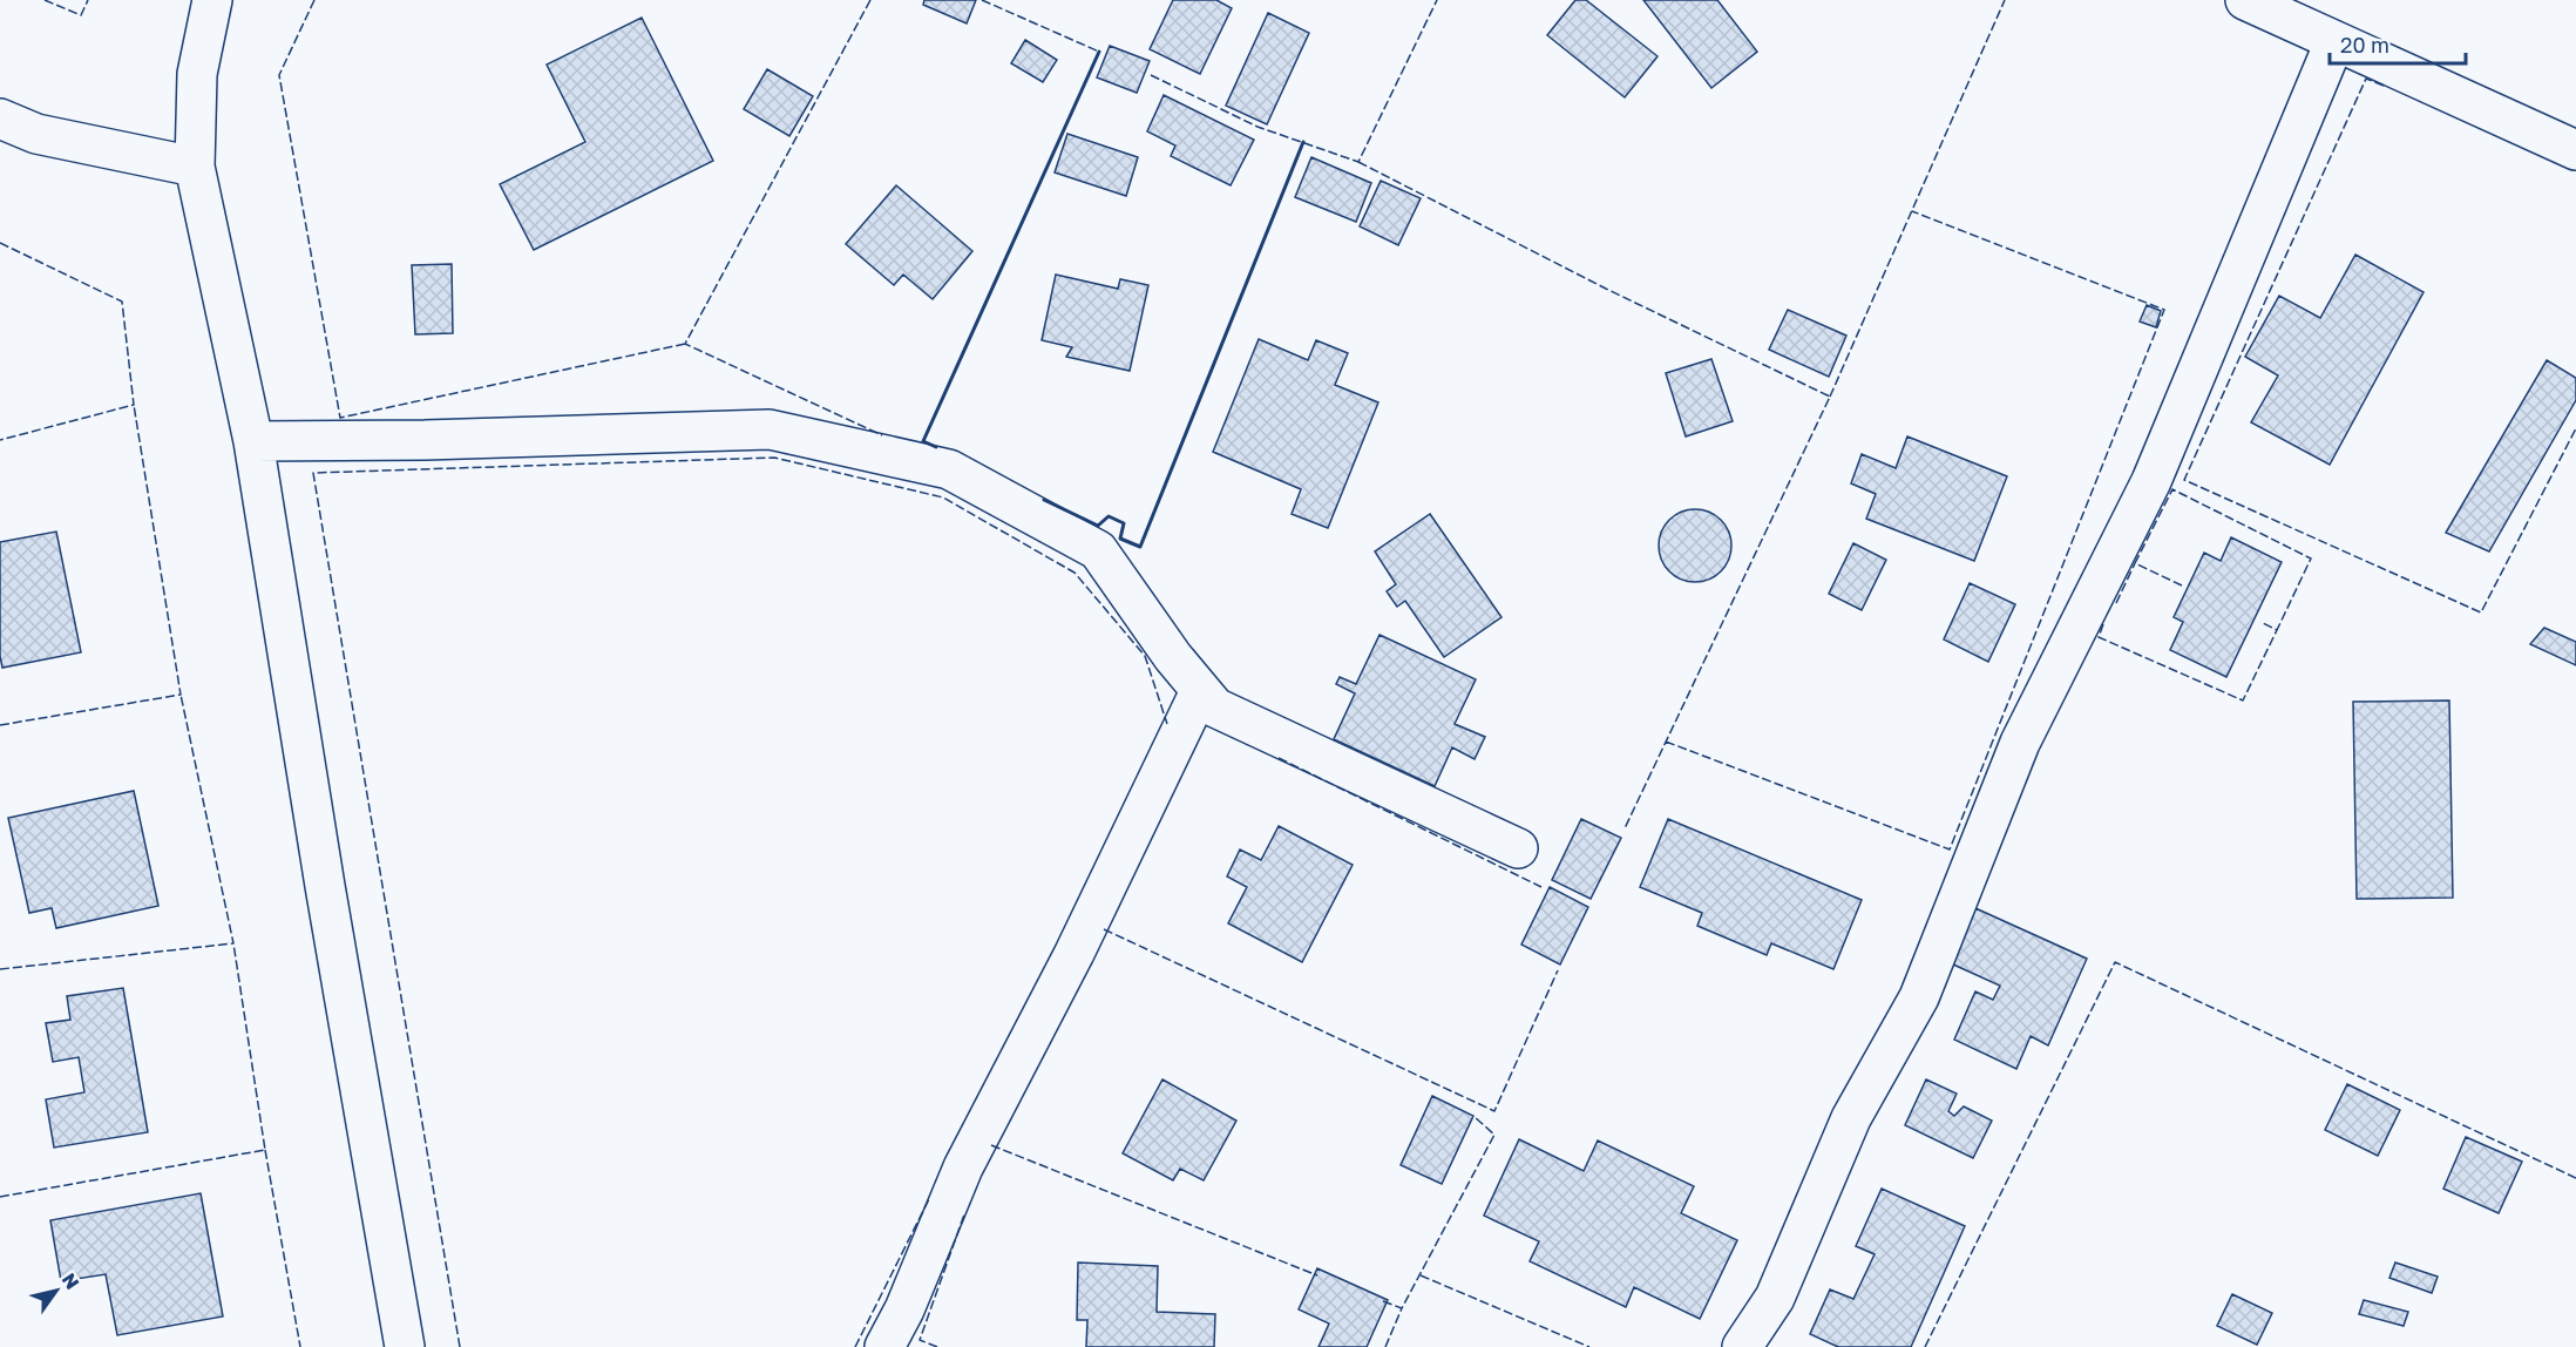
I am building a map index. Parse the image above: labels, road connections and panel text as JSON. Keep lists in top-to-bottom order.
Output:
{
  "scale_bar": "20 m",
  "north": "top right"
}
